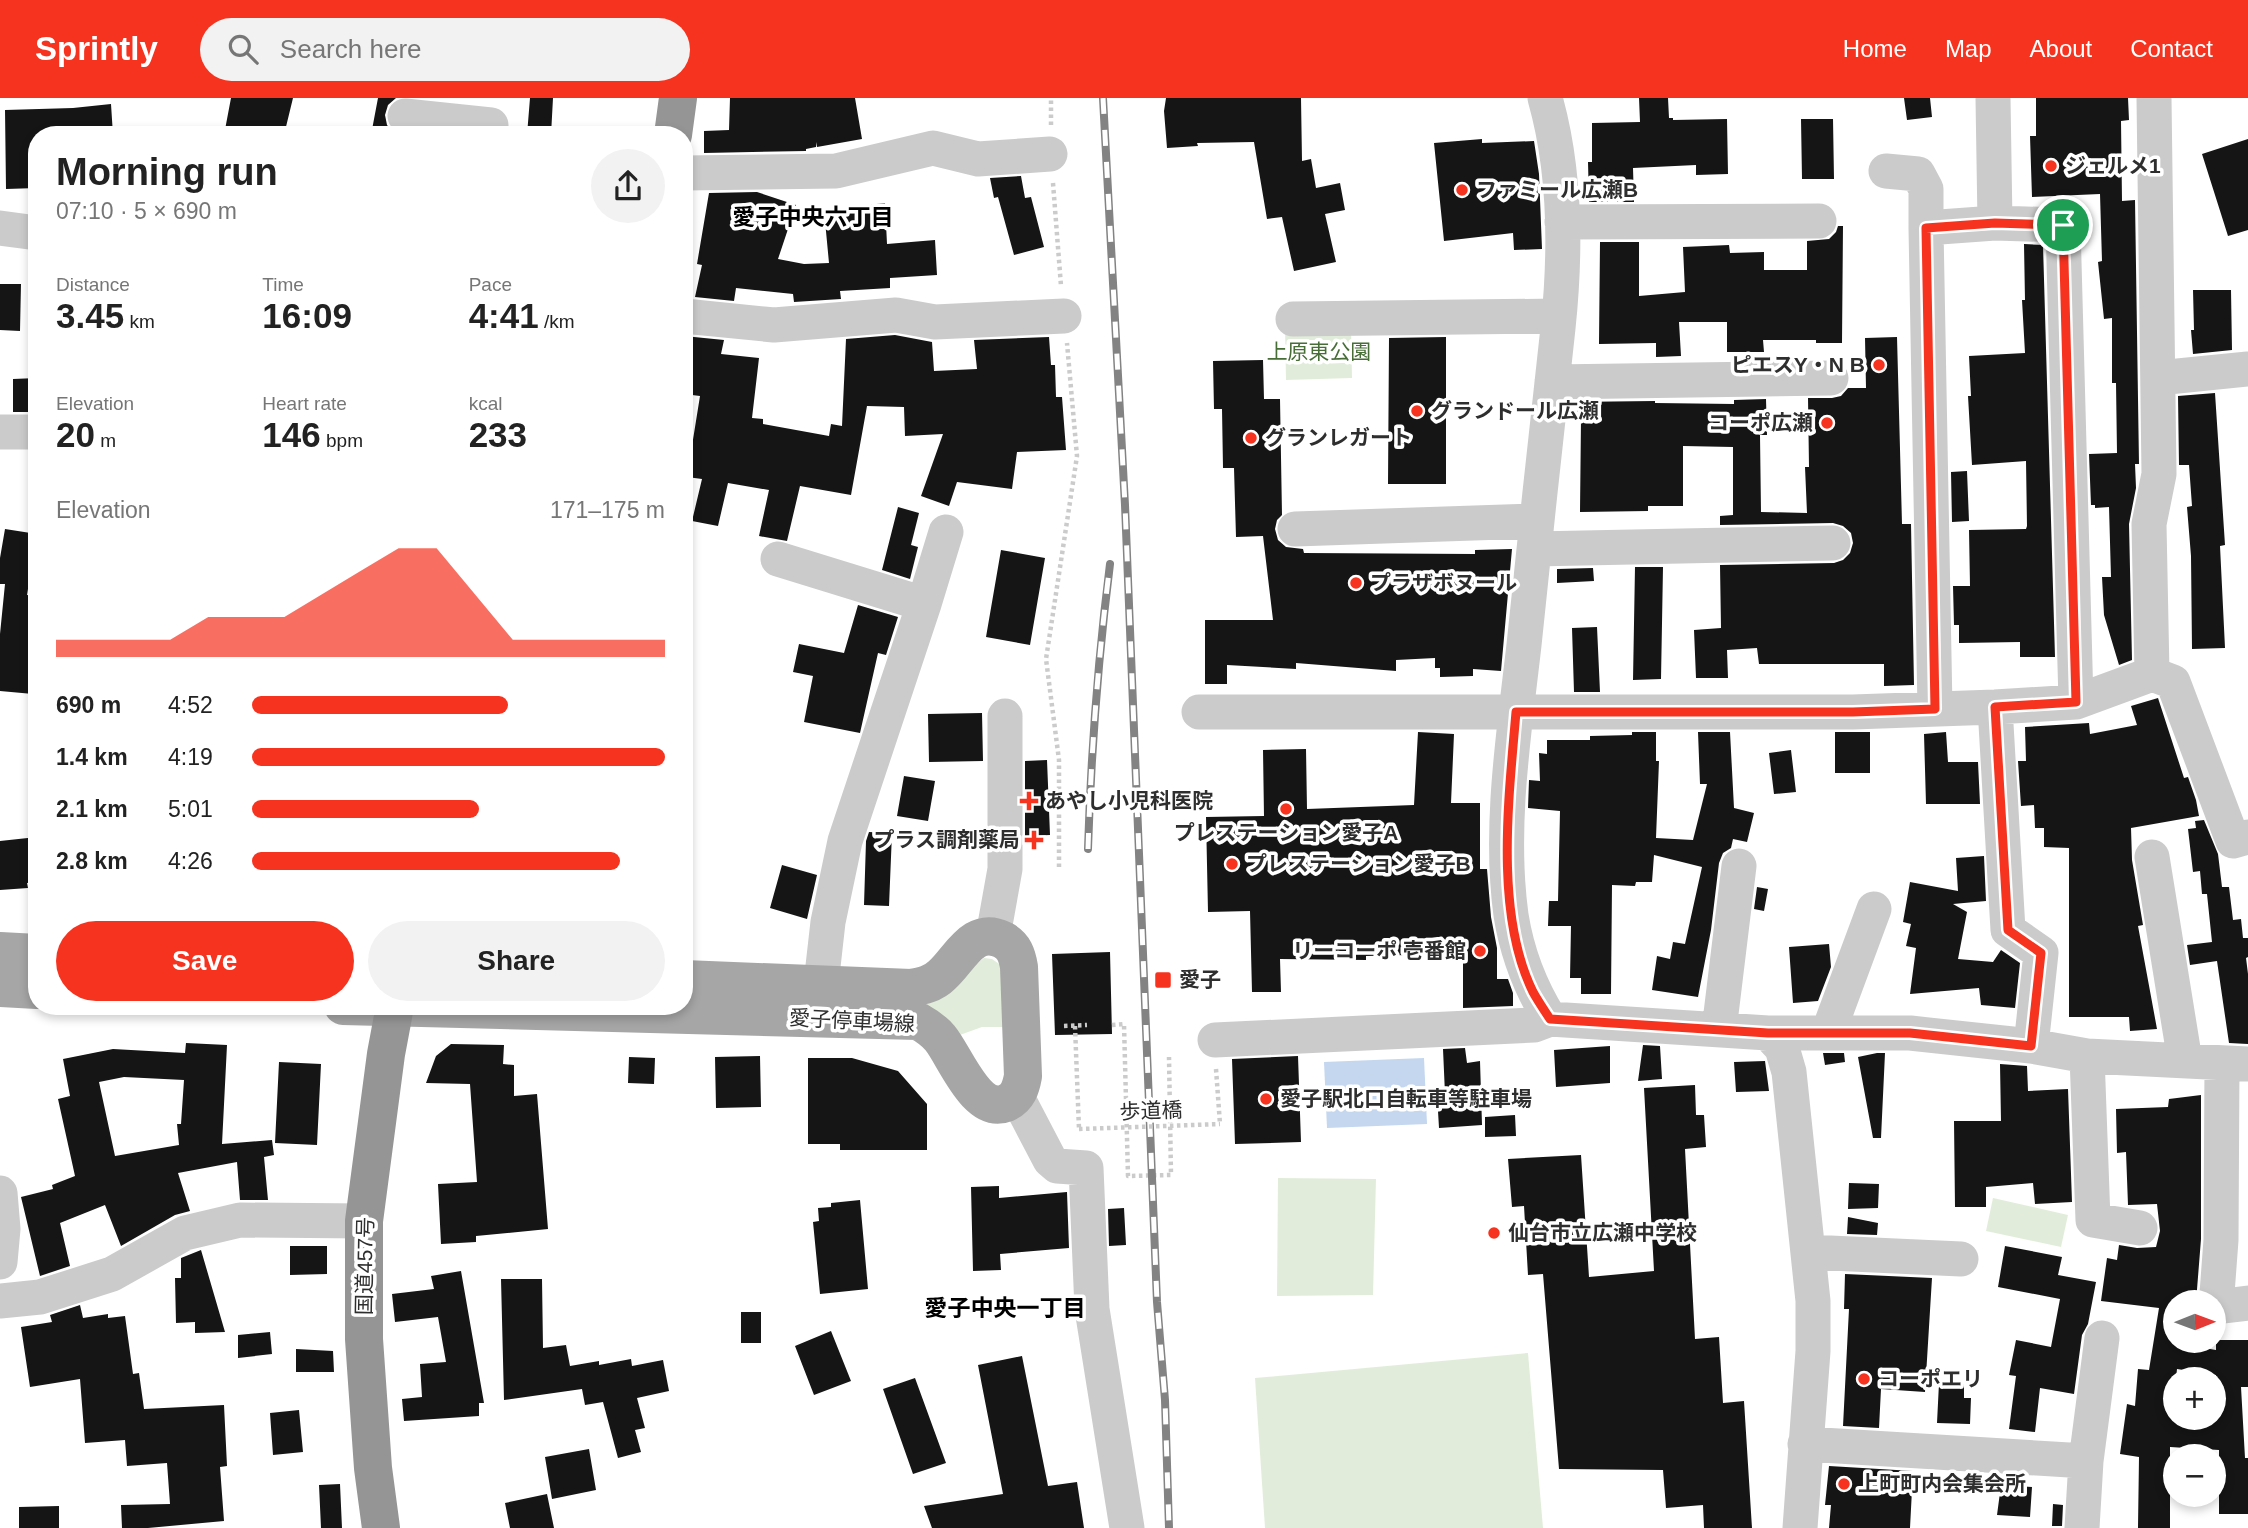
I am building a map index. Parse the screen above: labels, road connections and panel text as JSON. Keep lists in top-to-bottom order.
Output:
{
  "streets": {
    "highway": ["国道457号"],
    "main road": ["愛子停車場線"],
    "path": ["歩道橋"]
  },
  "districts": ["愛子中央六丁目", "愛子中央一丁目"],
  "parks": ["上原東公園"],
  "places": {
    "other": [
      "ジェルメ1",
      "ファミール広瀬B",
      "ピエスY・N B",
      "グランドール広瀬",
      "コーポ広瀬",
      "グランレガート",
      "プラザボヌール",
      "プレステーション愛子A",
      "プレステーション愛子B",
      "リーコーポ 壱番館",
      "愛子駅北口自転車等駐車場",
      "仙台市立広瀬中学校",
      "コーポエリ",
      "上町町内会集会所"
    ],
    "health": ["あやし小児科医院", "プラス調剤薬局"],
    "transit": ["愛子"]
  },
  "north": "right",
  "page": {
    "header": "Sprintly",
    "search": "Search here",
    "nav": [
      "Home",
      "Map",
      "About",
      "Contact"
    ],
    "heading": ["Morning run", "07:10 · 5 × 690 m"],
    "stats": [
      ["Distance", "3.45 km"],
      ["Time", "16:09"],
      ["Pace", "4:41 /km"],
      ["Elevation", "20 m"],
      ["Heart rate", "146 bpm"],
      ["kcal", "233"]
    ],
    "chart": ["Elevation", "171–175 m"],
    "list": [
      {
        "name": "690 m",
        "note": "4:52"
      },
      {
        "name": "1.4 km",
        "note": "4:19"
      },
      {
        "name": "2.1 km",
        "note": "5:01"
      },
      {
        "name": "2.8 km",
        "note": "4:26"
      }
    ],
    "buttons": ["Save", "Share"],
    "map_buttons": ["+", "−"]
  }
}
